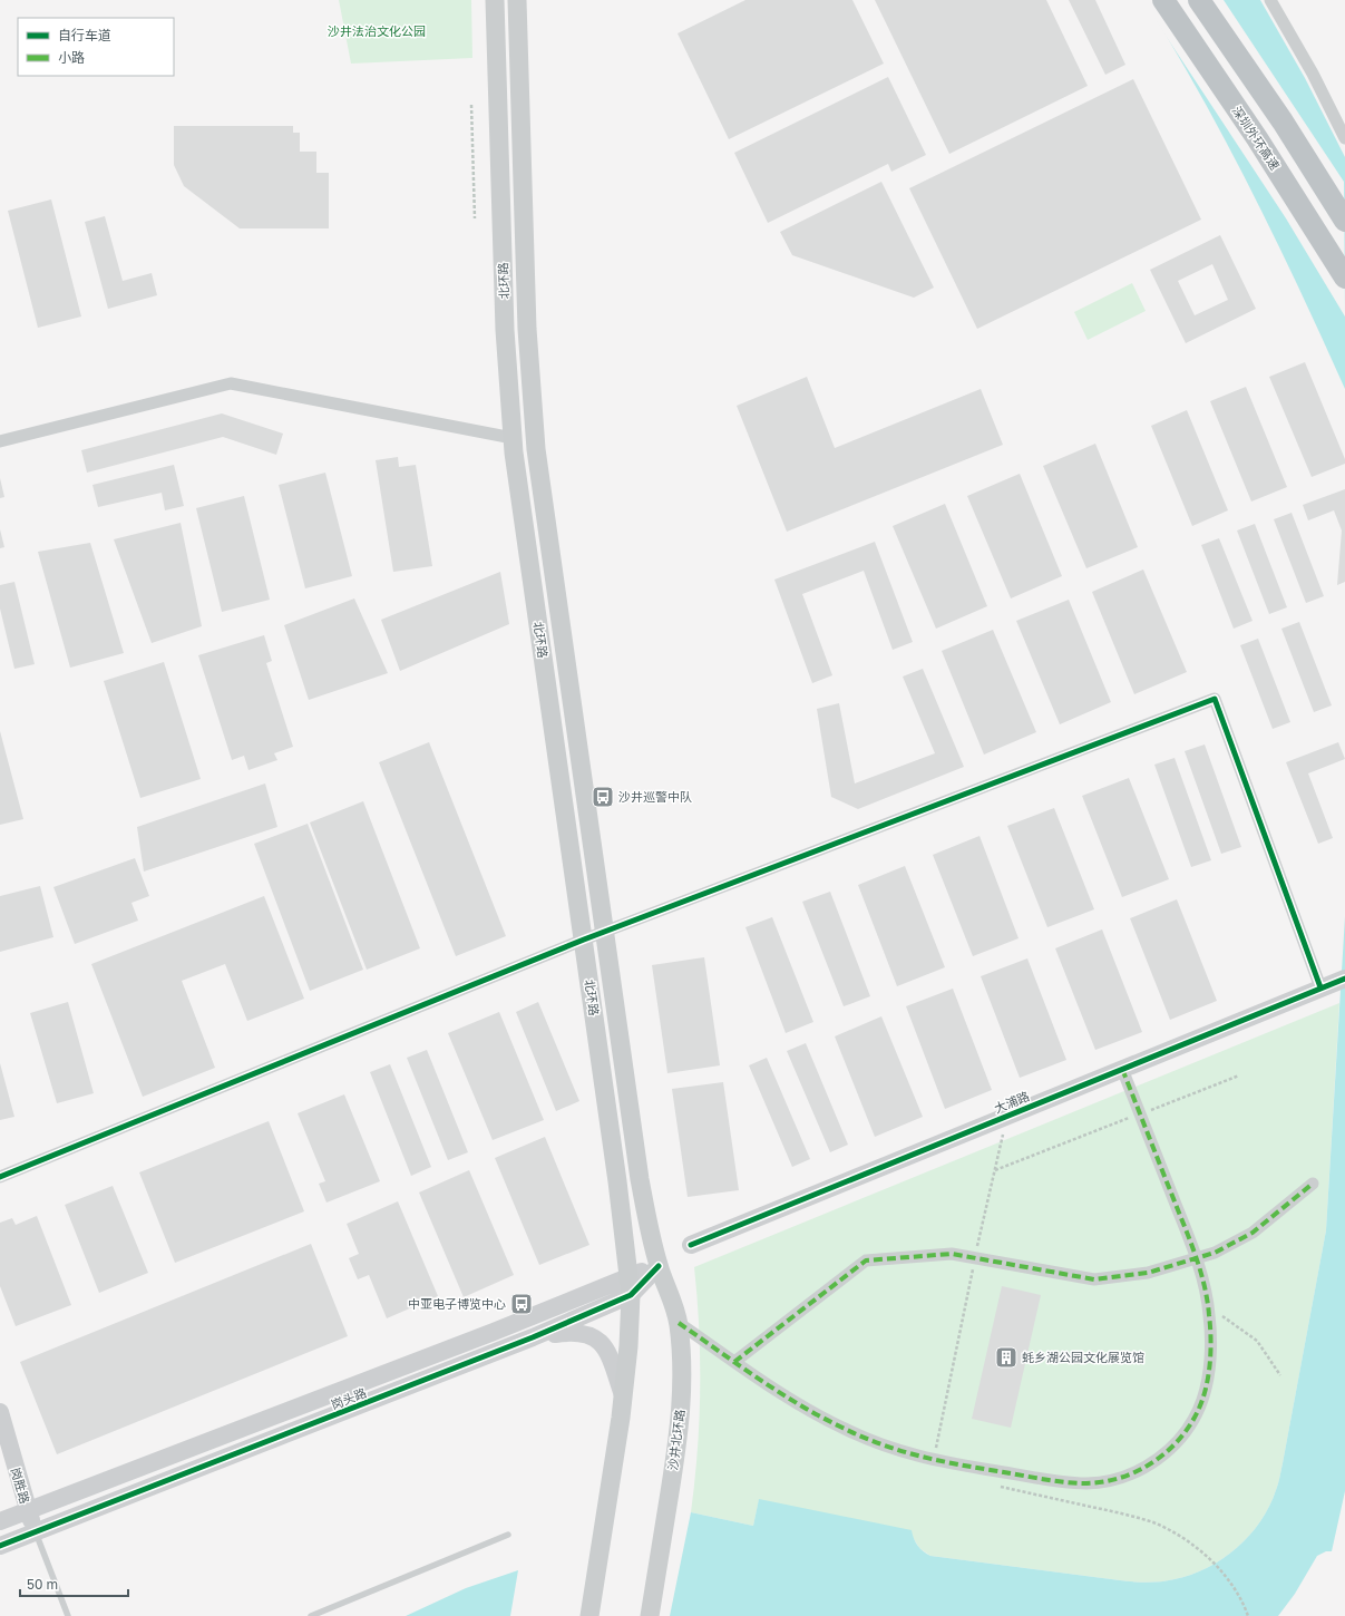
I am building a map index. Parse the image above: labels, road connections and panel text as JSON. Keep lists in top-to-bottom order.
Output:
{
  "streets": {
    "highway": ["深圳外环高速"],
    "main road": ["北环路", "沙井北环路"],
    "street": ["大浦路", "岗头路", "岗胜路"]
  },
  "crossings": [
    ["北环路", "岗头路"],
    ["北环路", "沙井北环路"],
    ["岗头路", "沙井北环路"],
    ["岗头路", "岗胜路"]
  ],
  "parks": ["沙井法治文化公园"],
  "places": {
    "bus stop": ["沙井巡警中队", "中亚电子博览中心"],
    "building": ["蚝乡湖公园文化展览馆"]
  },
  "legend": ["自行车道", "小路"],
  "scale_bar": "50 m"
}
